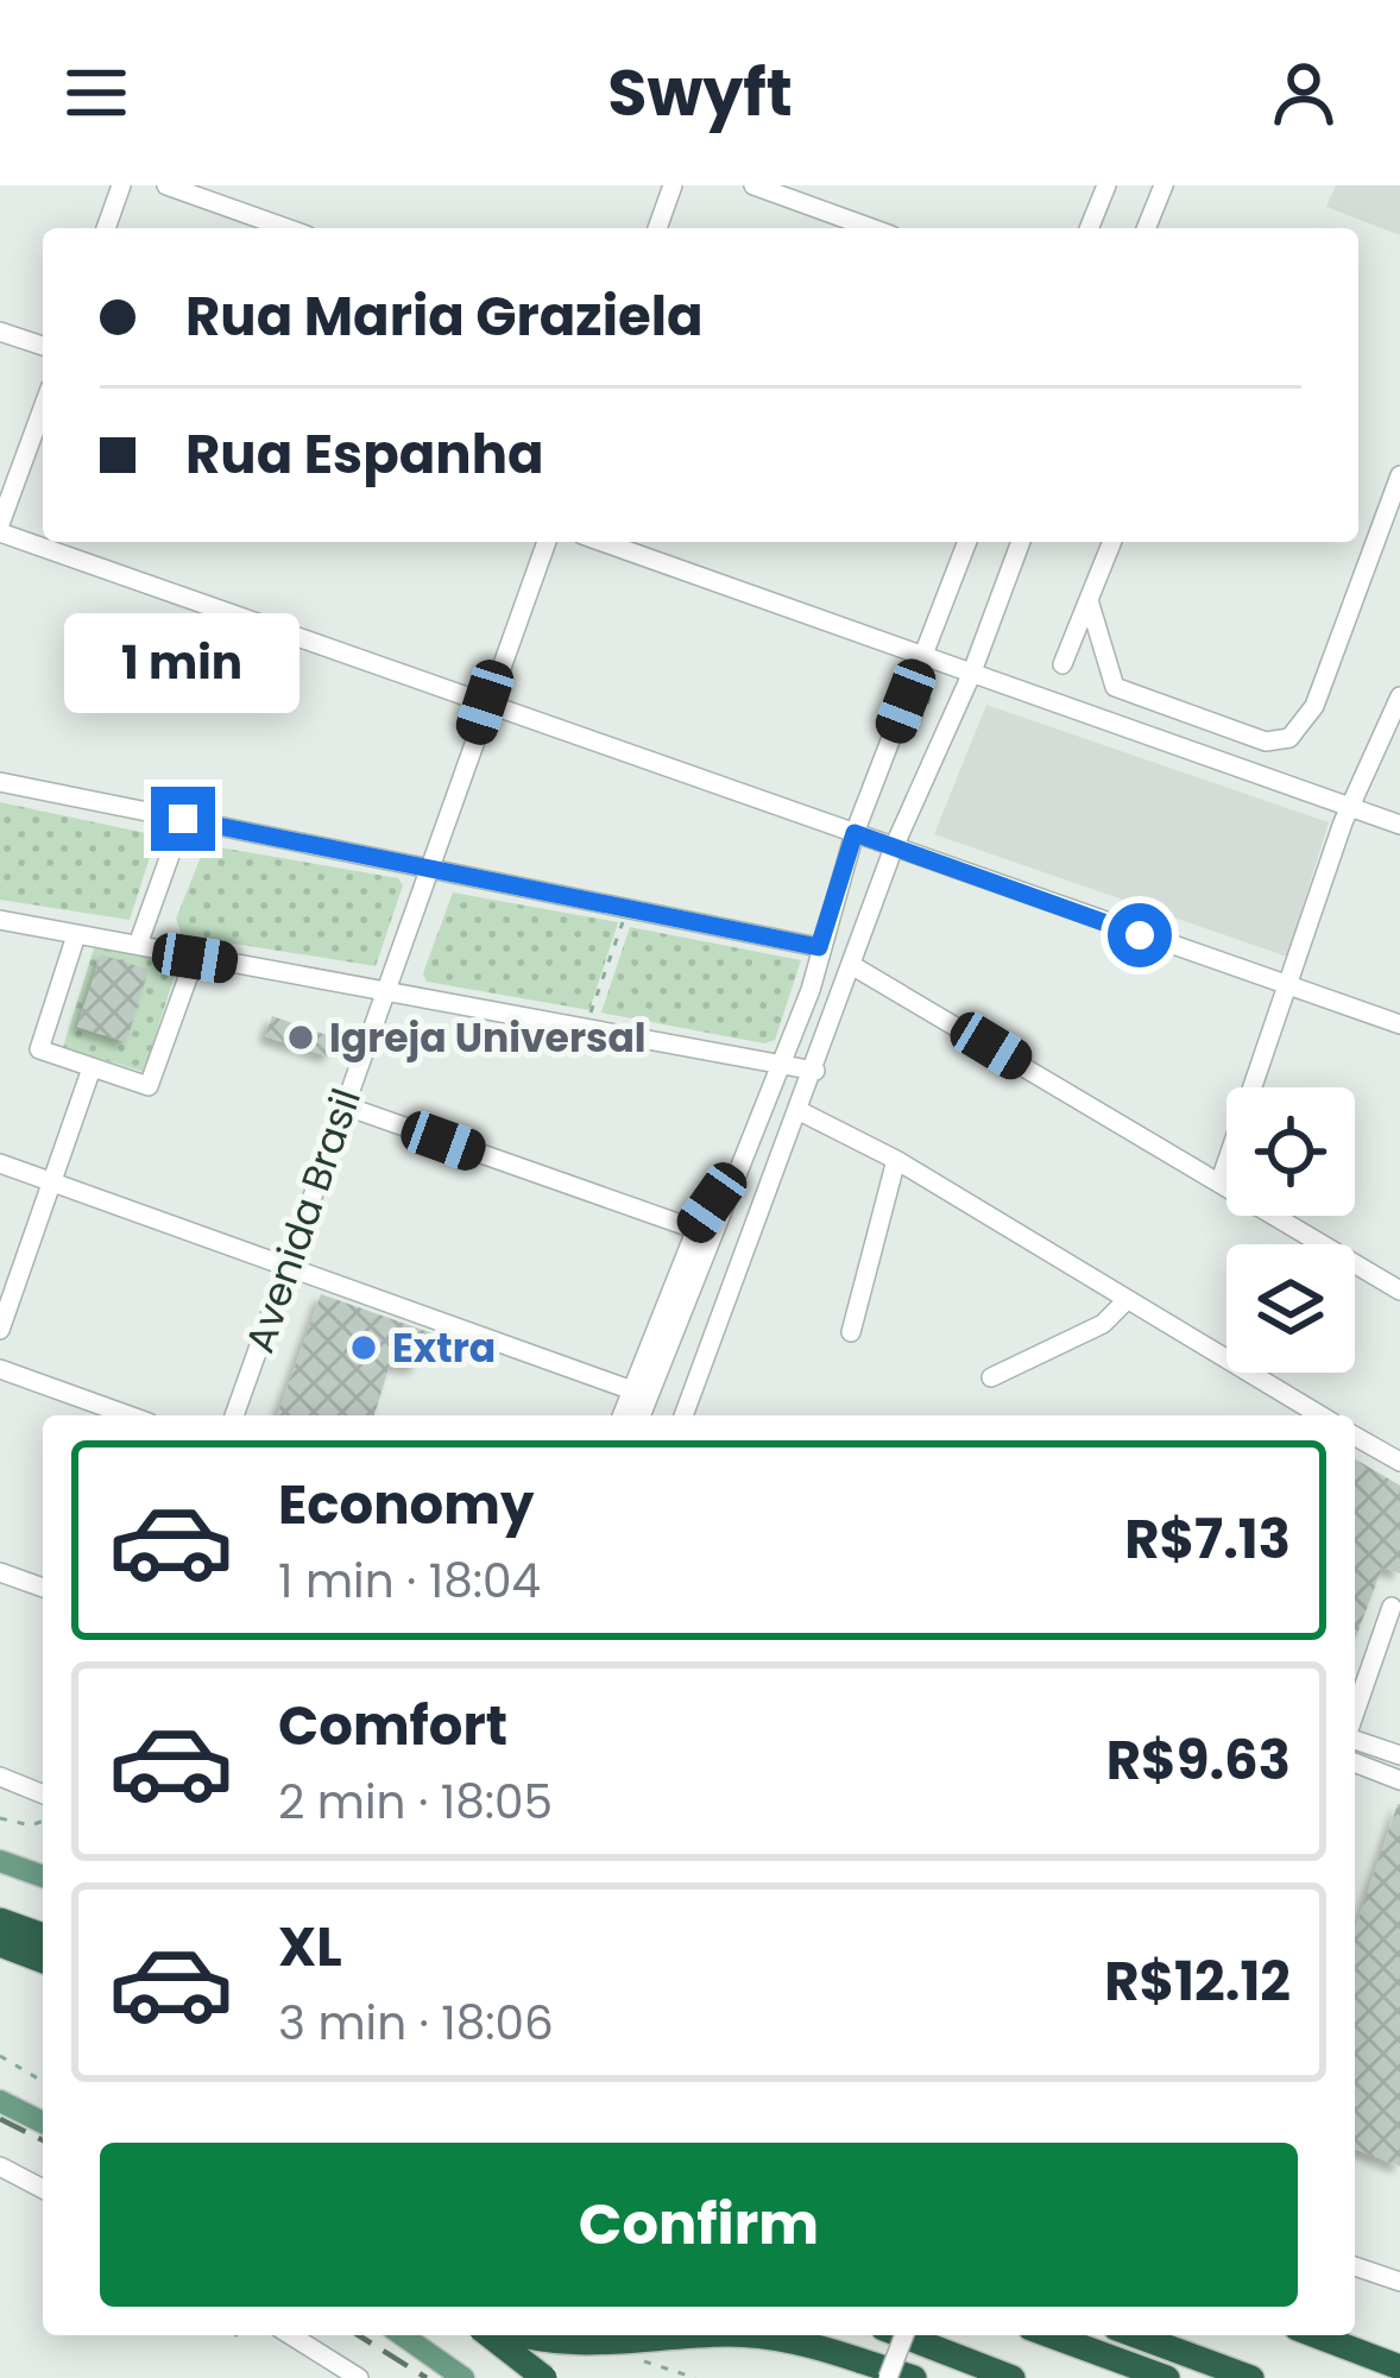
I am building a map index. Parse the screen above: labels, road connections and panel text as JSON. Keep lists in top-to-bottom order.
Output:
{
  "streets": {
    "street": ["Avenida Brasil"]
  },
  "places": ["Igreja Universal", "Extra"],
  "page": {
    "header": "Swyft",
    "banner": ["Rua Maria Graziela", "Rua Espanha"],
    "bubble": "1 min",
    "list": [
      {
        "name": "Economy",
        "note": "1 min · 18:04",
        "value": "R$7.13"
      },
      {
        "name": "Comfort",
        "note": "2 min · 18:05",
        "value": "R$9.63"
      },
      {
        "name": "XL",
        "note": "3 min · 18:06",
        "value": "R$12.12"
      }
    ],
    "buttons": "Confirm"
  }
}
